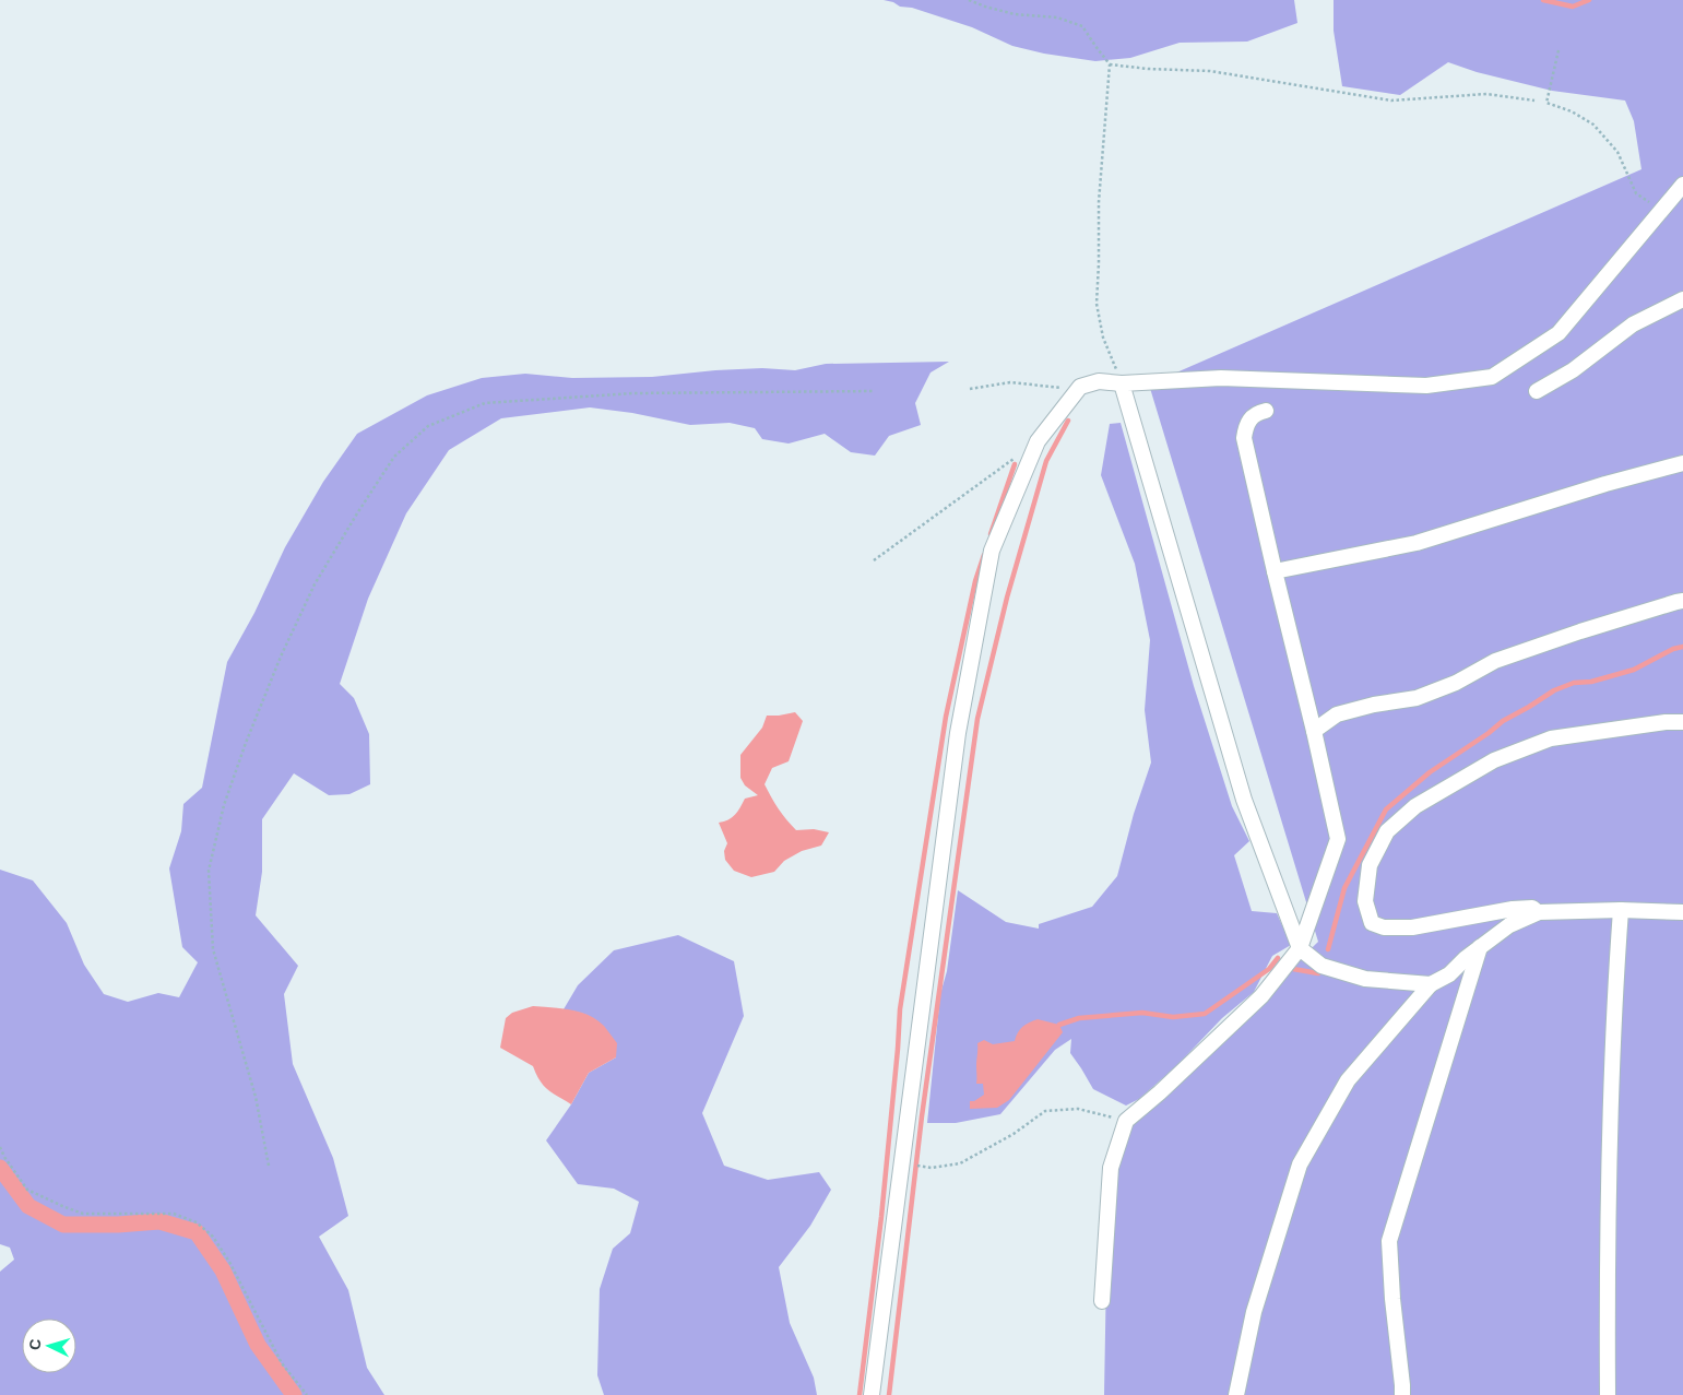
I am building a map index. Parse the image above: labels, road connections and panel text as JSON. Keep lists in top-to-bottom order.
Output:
{
  "north": "left"
}
